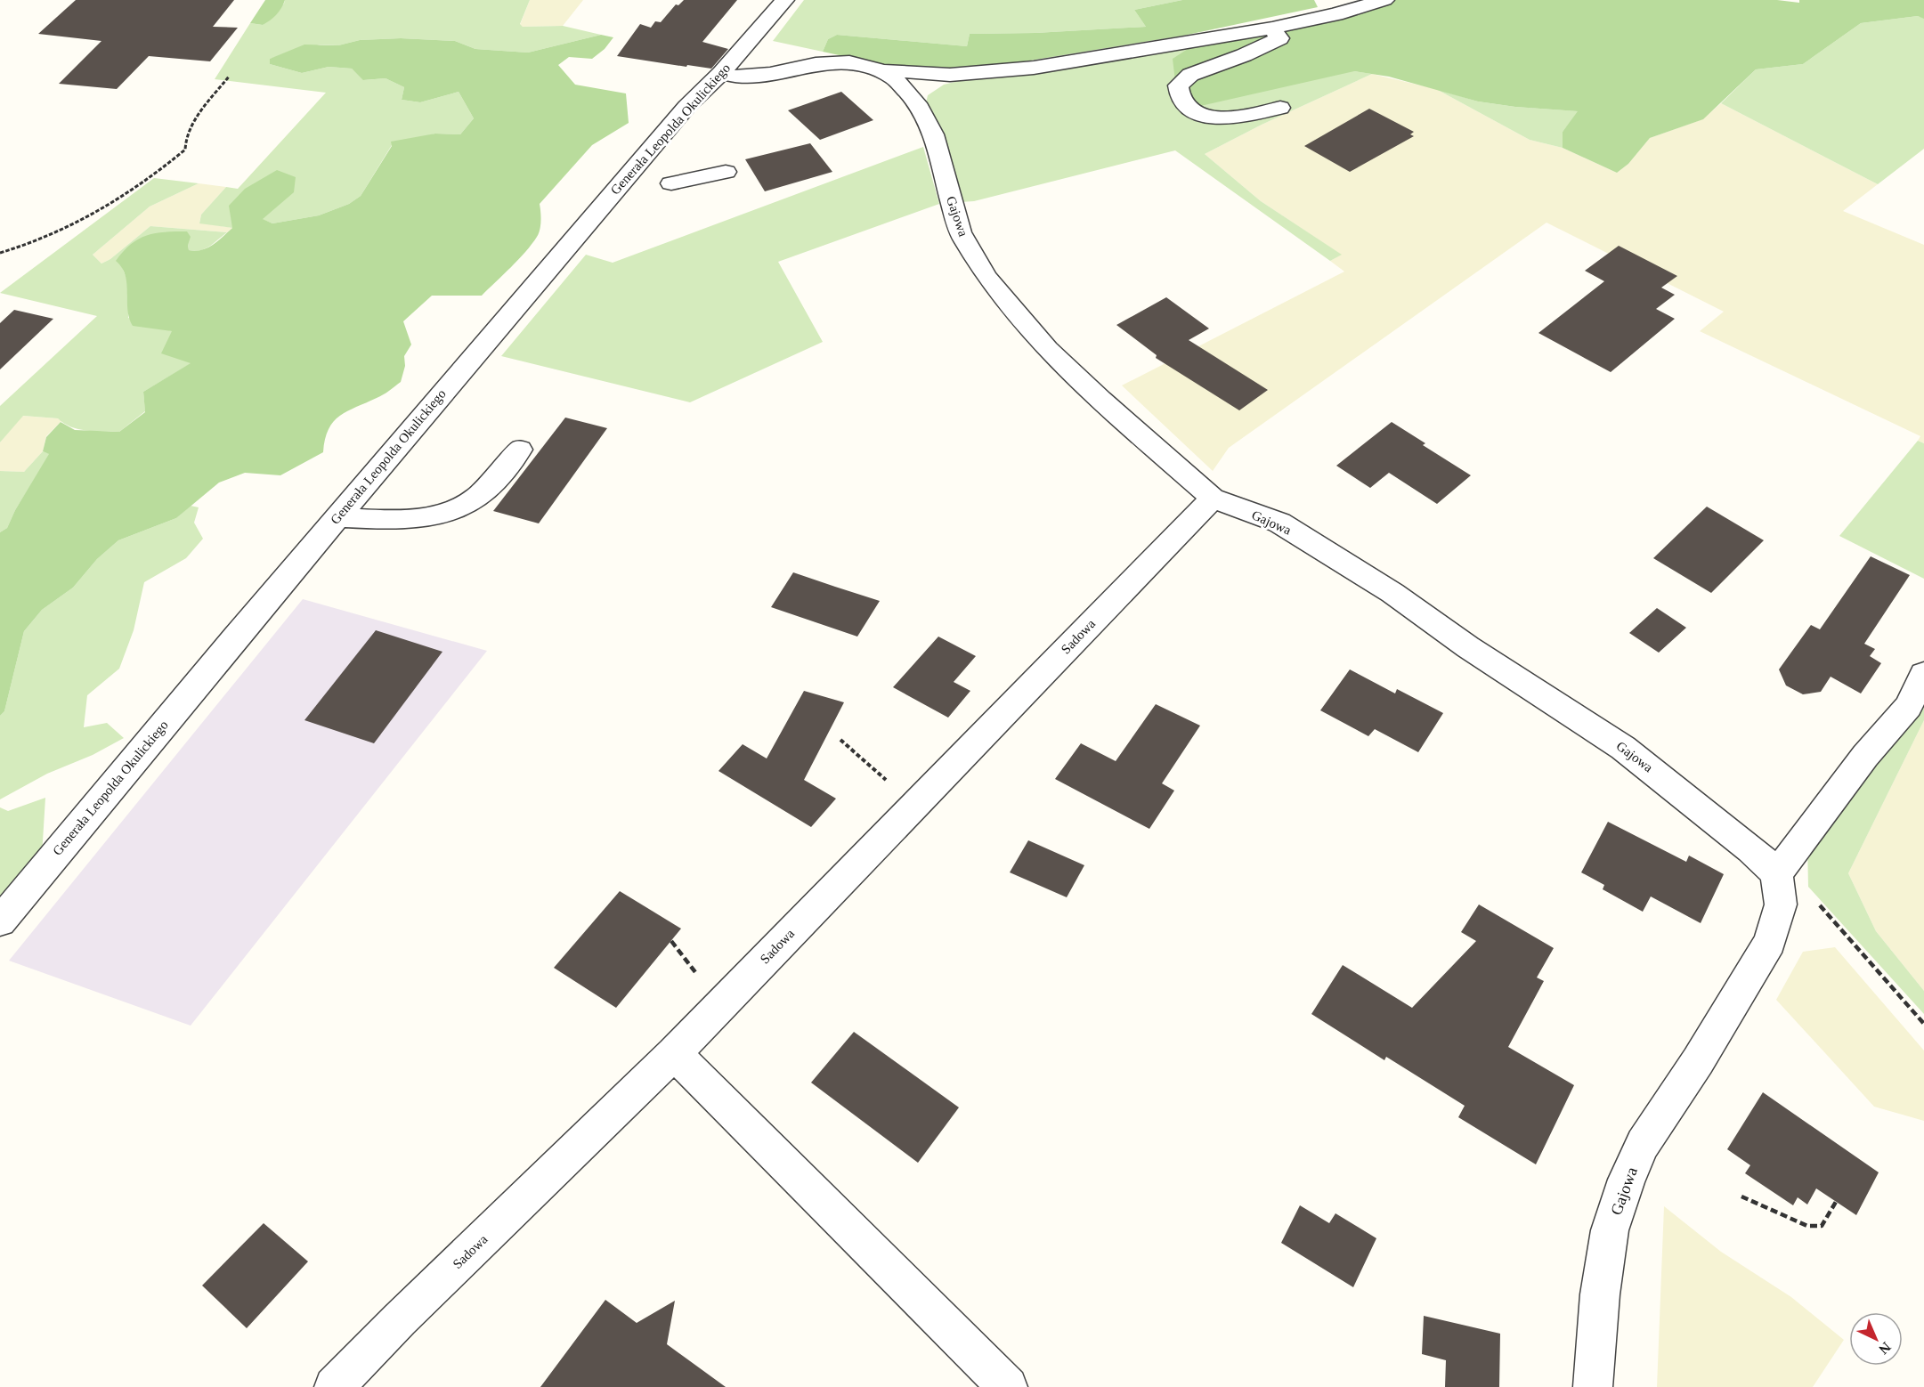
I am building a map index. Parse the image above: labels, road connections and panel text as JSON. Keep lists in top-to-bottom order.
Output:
{
  "streets": {
    "street": ["Generała Leopolda Okulickiego", "Gajowa", "Sadowa"]
  },
  "crossings": [
    ["Generała Leopolda Okulickiego", "Gajowa"],
    ["Gajowa", "Sadowa"]
  ],
  "north": "bottom right"
}
